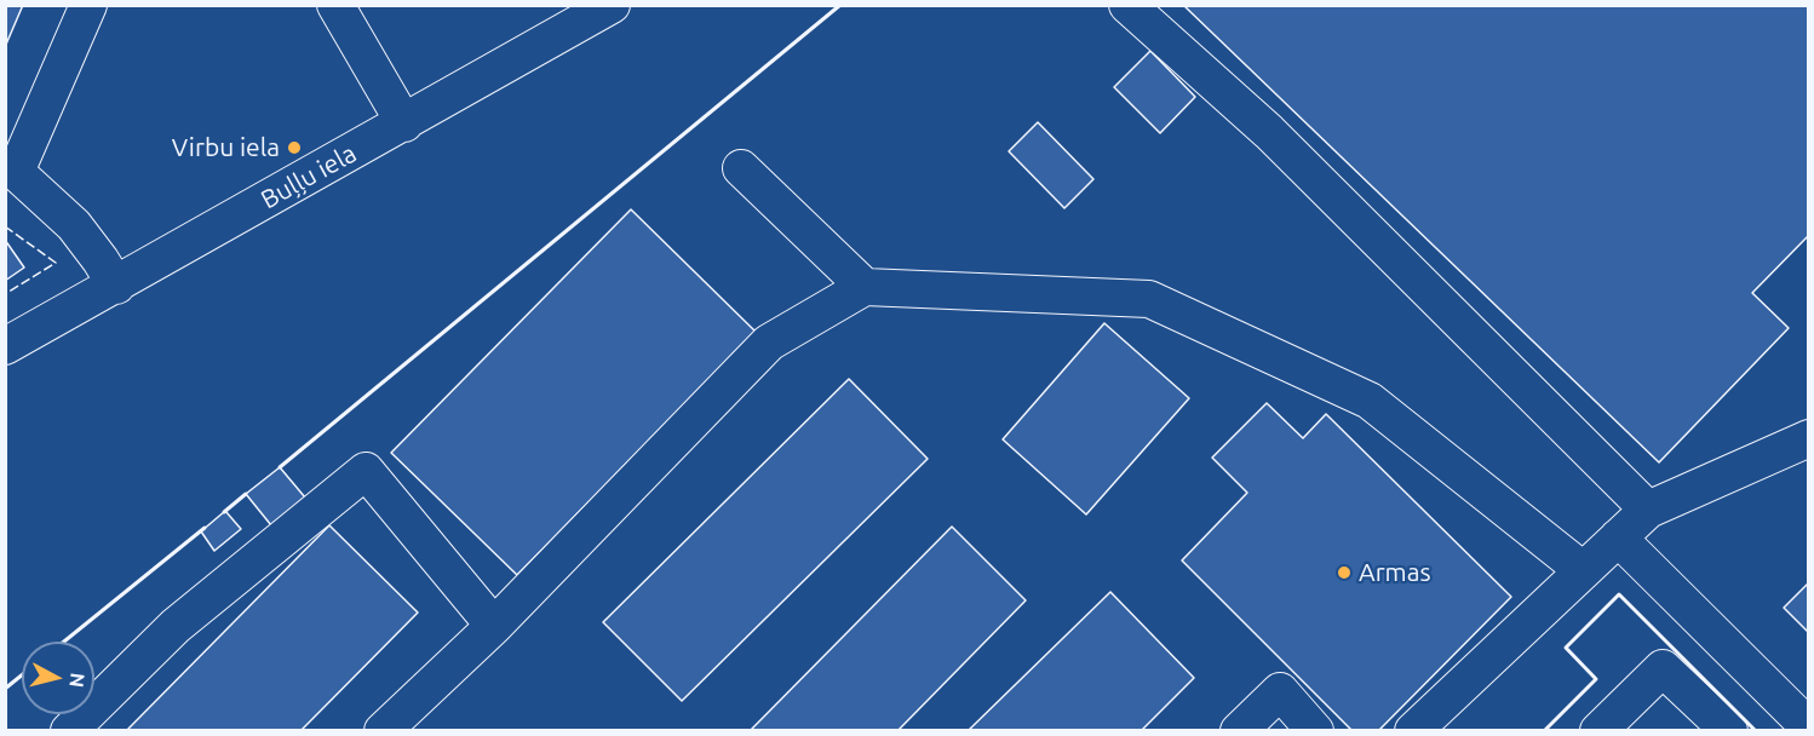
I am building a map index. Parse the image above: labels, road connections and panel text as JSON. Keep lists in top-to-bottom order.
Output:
{
  "streets": {
    "street": ["Buļļu iela"]
  },
  "places": ["Virbu iela", "Armas"],
  "north": "right"
}
